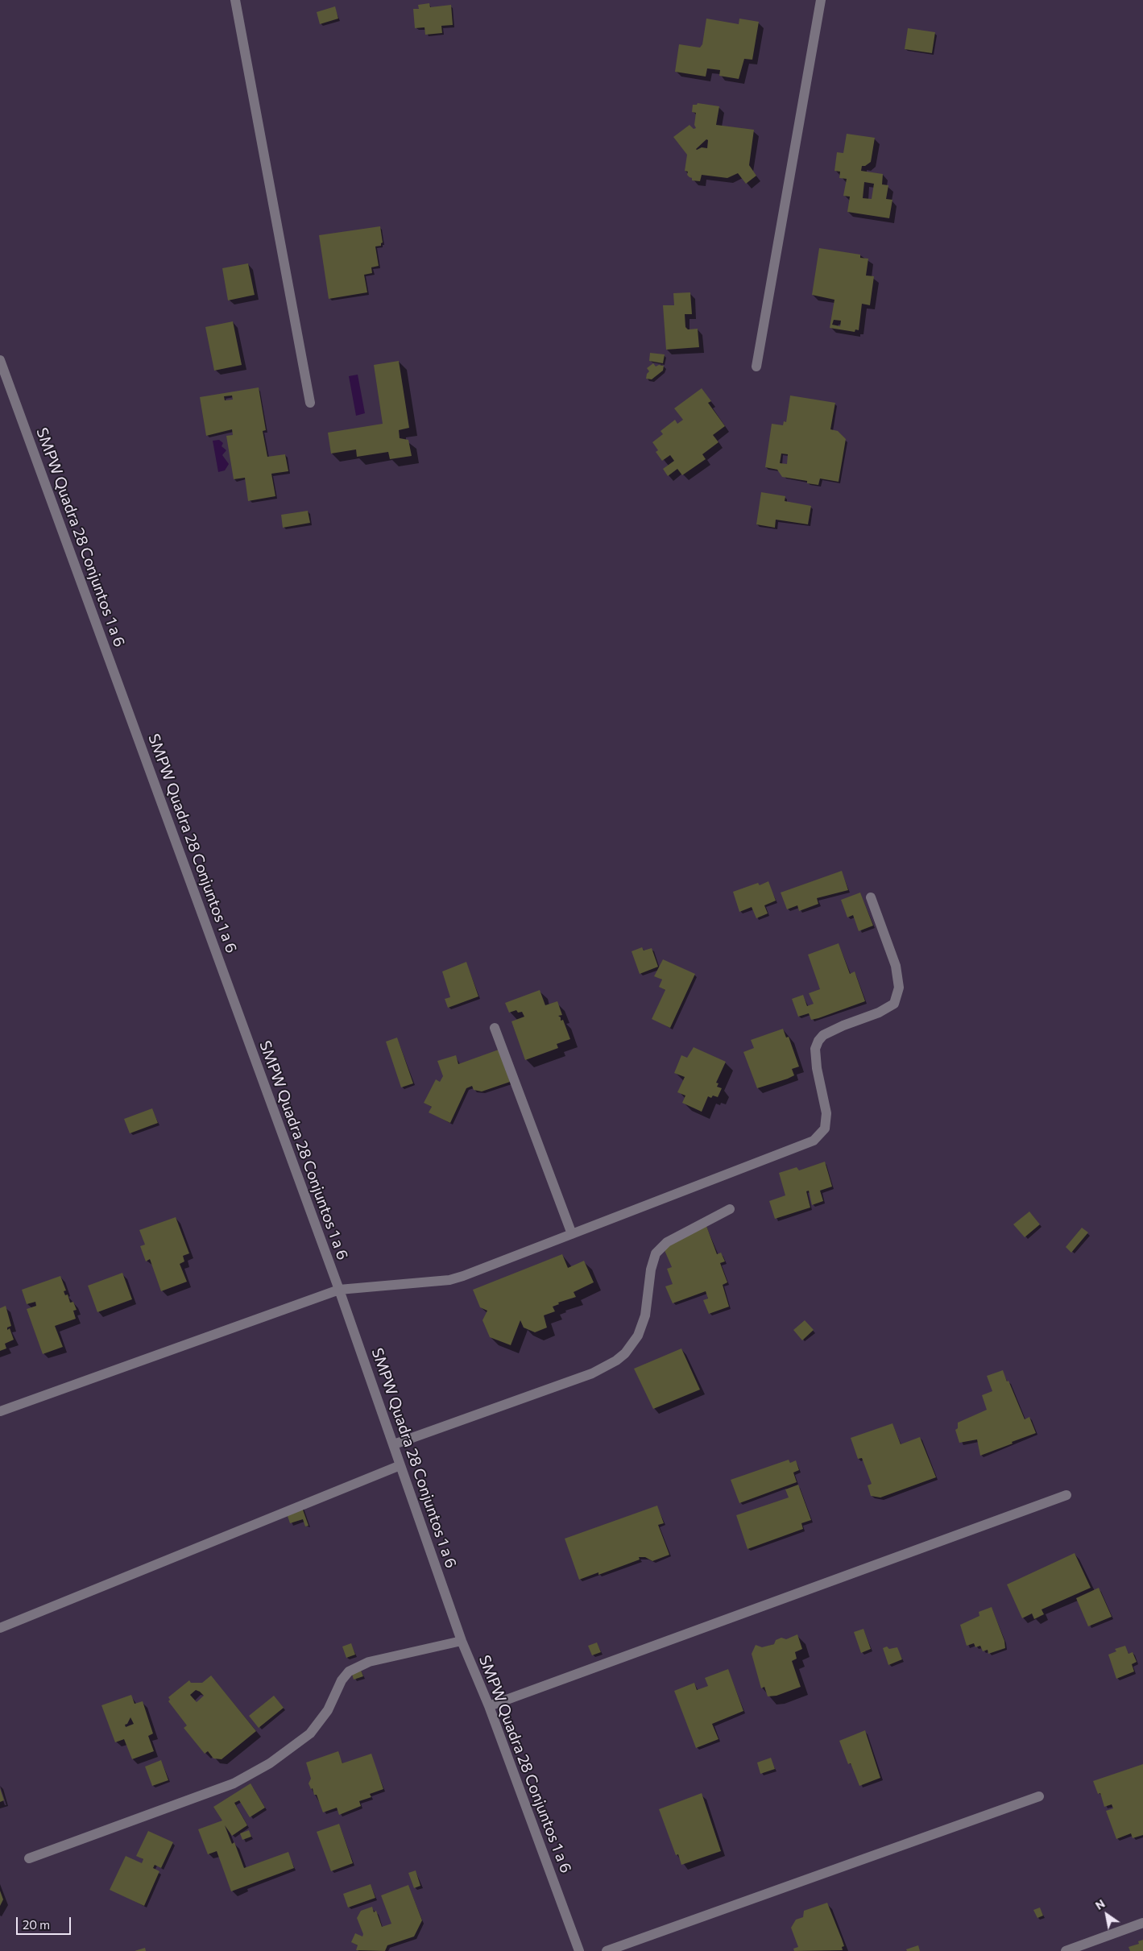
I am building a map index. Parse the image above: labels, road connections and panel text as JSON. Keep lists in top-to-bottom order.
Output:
{
  "streets": {
    "street": ["SMPW Quadra 28 Conjuntos 1 a 6"]
  },
  "scale_bar": "20 m",
  "north": "top left"
}
